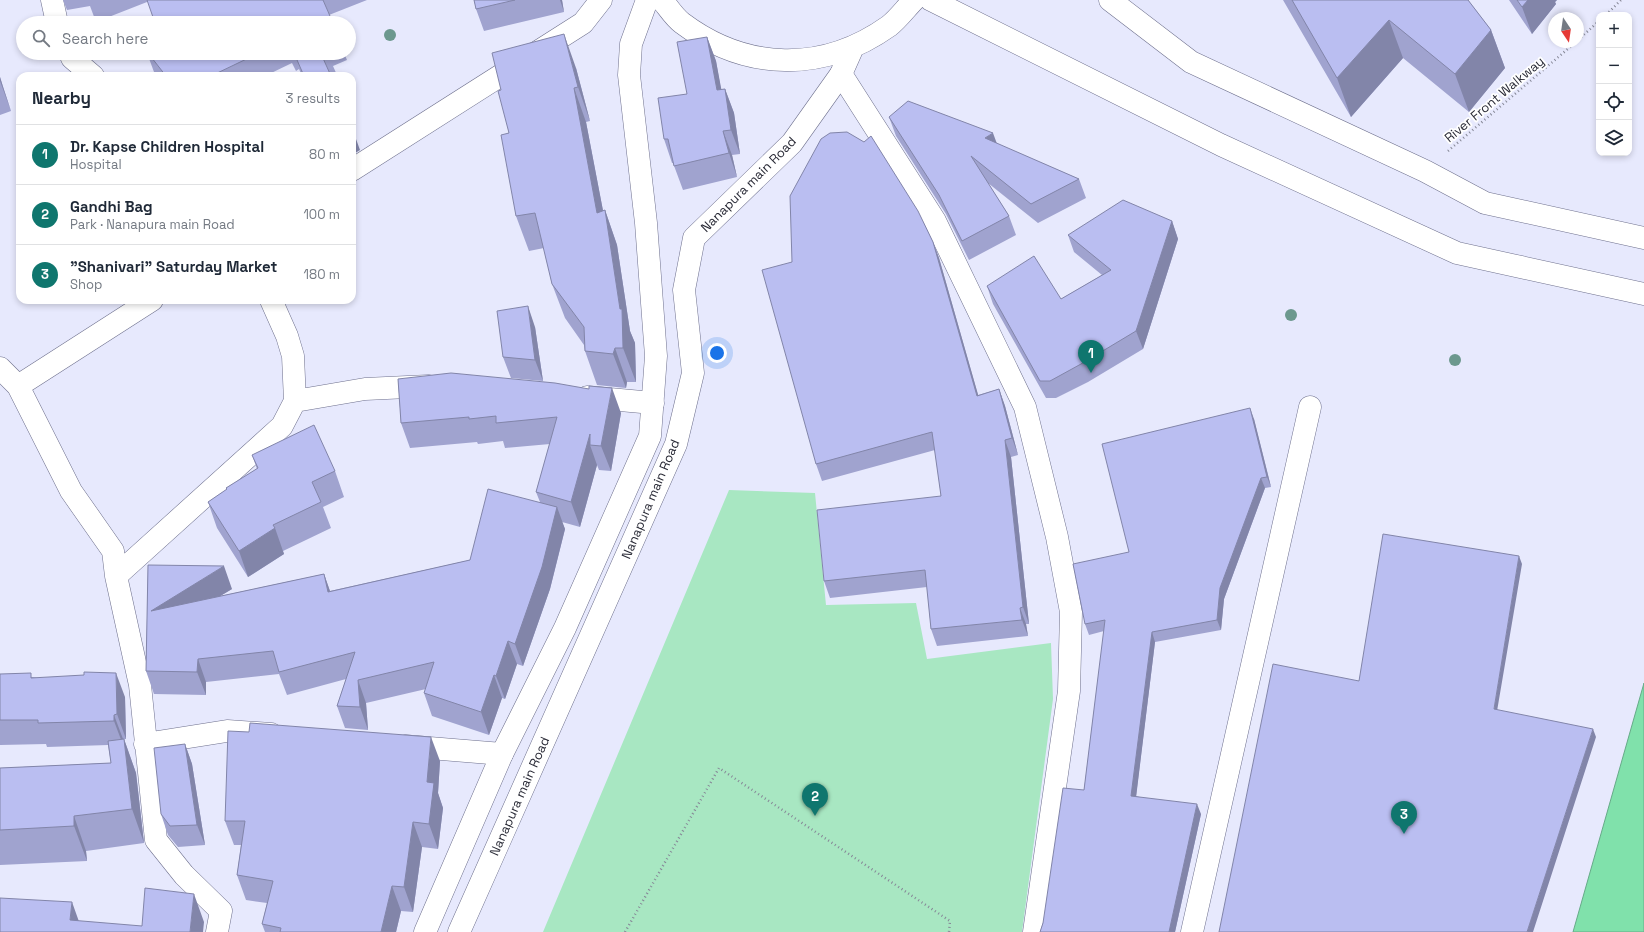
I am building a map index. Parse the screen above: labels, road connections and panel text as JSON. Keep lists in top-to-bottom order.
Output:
{
  "streets": {
    "main road": ["Nanapura main Road"],
    "path": ["River Front Walkway"]
  },
  "north": "bottom",
  "page": {
    "map_buttons": ["+", "−"],
    "search": "Search here",
    "heading": ["Nearby", "3 results"],
    "list": [
      {
        "mark": "1",
        "name": "Dr. Kapse Children Hospital",
        "note": "Hospital",
        "value": "80 m"
      },
      {
        "mark": "2",
        "name": "Gandhi Bag",
        "note": "Park · Nanapura main Road",
        "value": "100 m"
      },
      {
        "mark": "3",
        "name": "\"Shanivari\" Saturday Market",
        "note": "Shop",
        "value": "180 m"
      }
    ],
    "pins": ["1", "2", "3"]
  }
}
